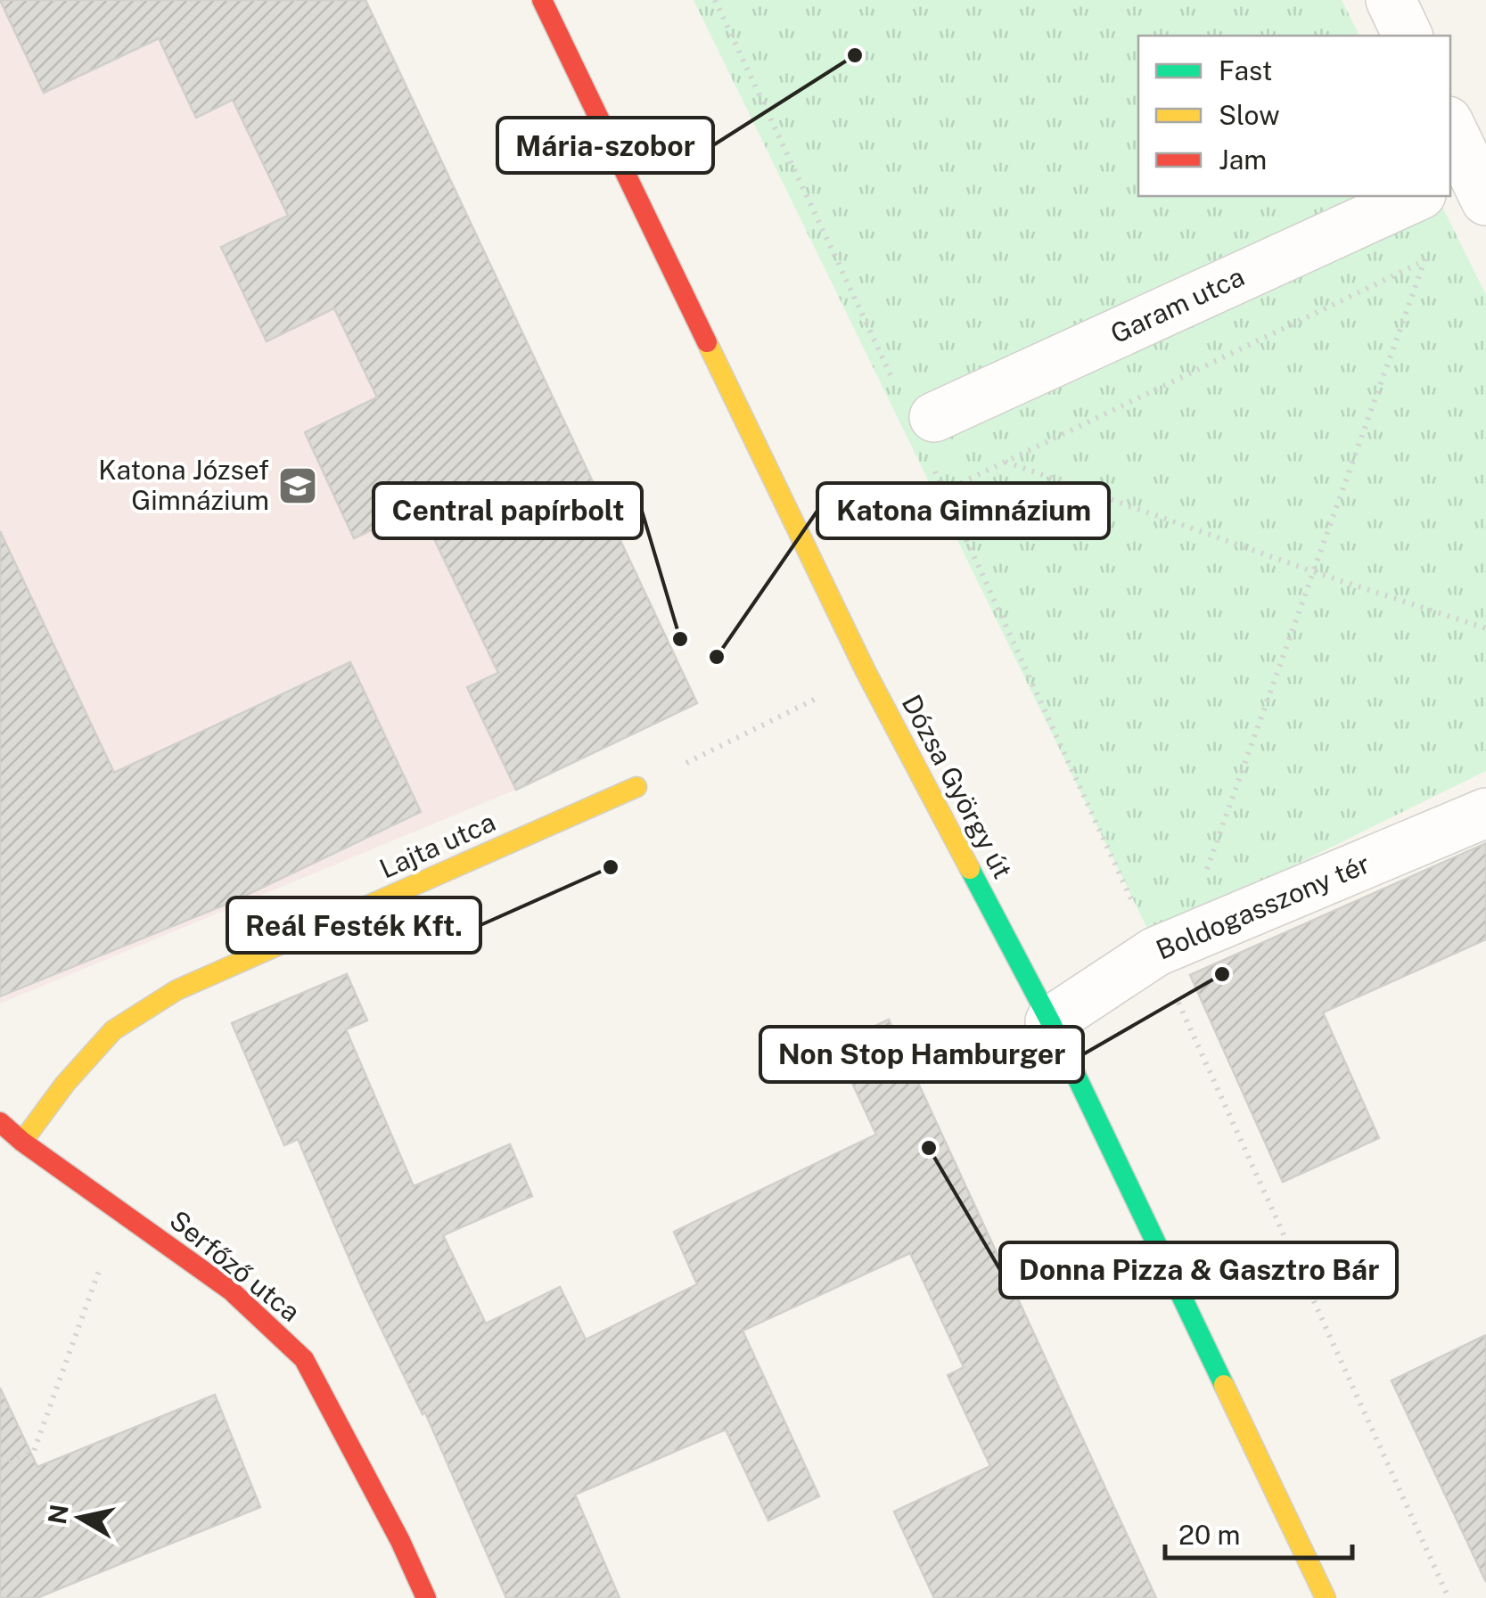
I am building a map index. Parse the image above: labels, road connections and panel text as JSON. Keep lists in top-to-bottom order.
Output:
{
  "streets": {
    "main road": ["Dózsa György út", "Lajta utca", "Serfőző utca"],
    "street": ["Garam utca", "Boldogasszony tér"]
  },
  "crossings": [
    ["Dózsa György út", "Boldogasszony tér"],
    ["Lajta utca", "Serfőző utca"]
  ],
  "places": {
    "other": [
      "Mária-szobor",
      "Central papírbolt",
      "Katona Gimnázium",
      "Reál Festék Kft.",
      "Non Stop Hamburger",
      "Donna Pizza & Gasztro Bár"
    ],
    "school or university": ["Katona József Gimnázium"]
  },
  "legend": ["Fast", "Slow", "Jam"],
  "scale_bar": "20 m",
  "north": "left"
}
